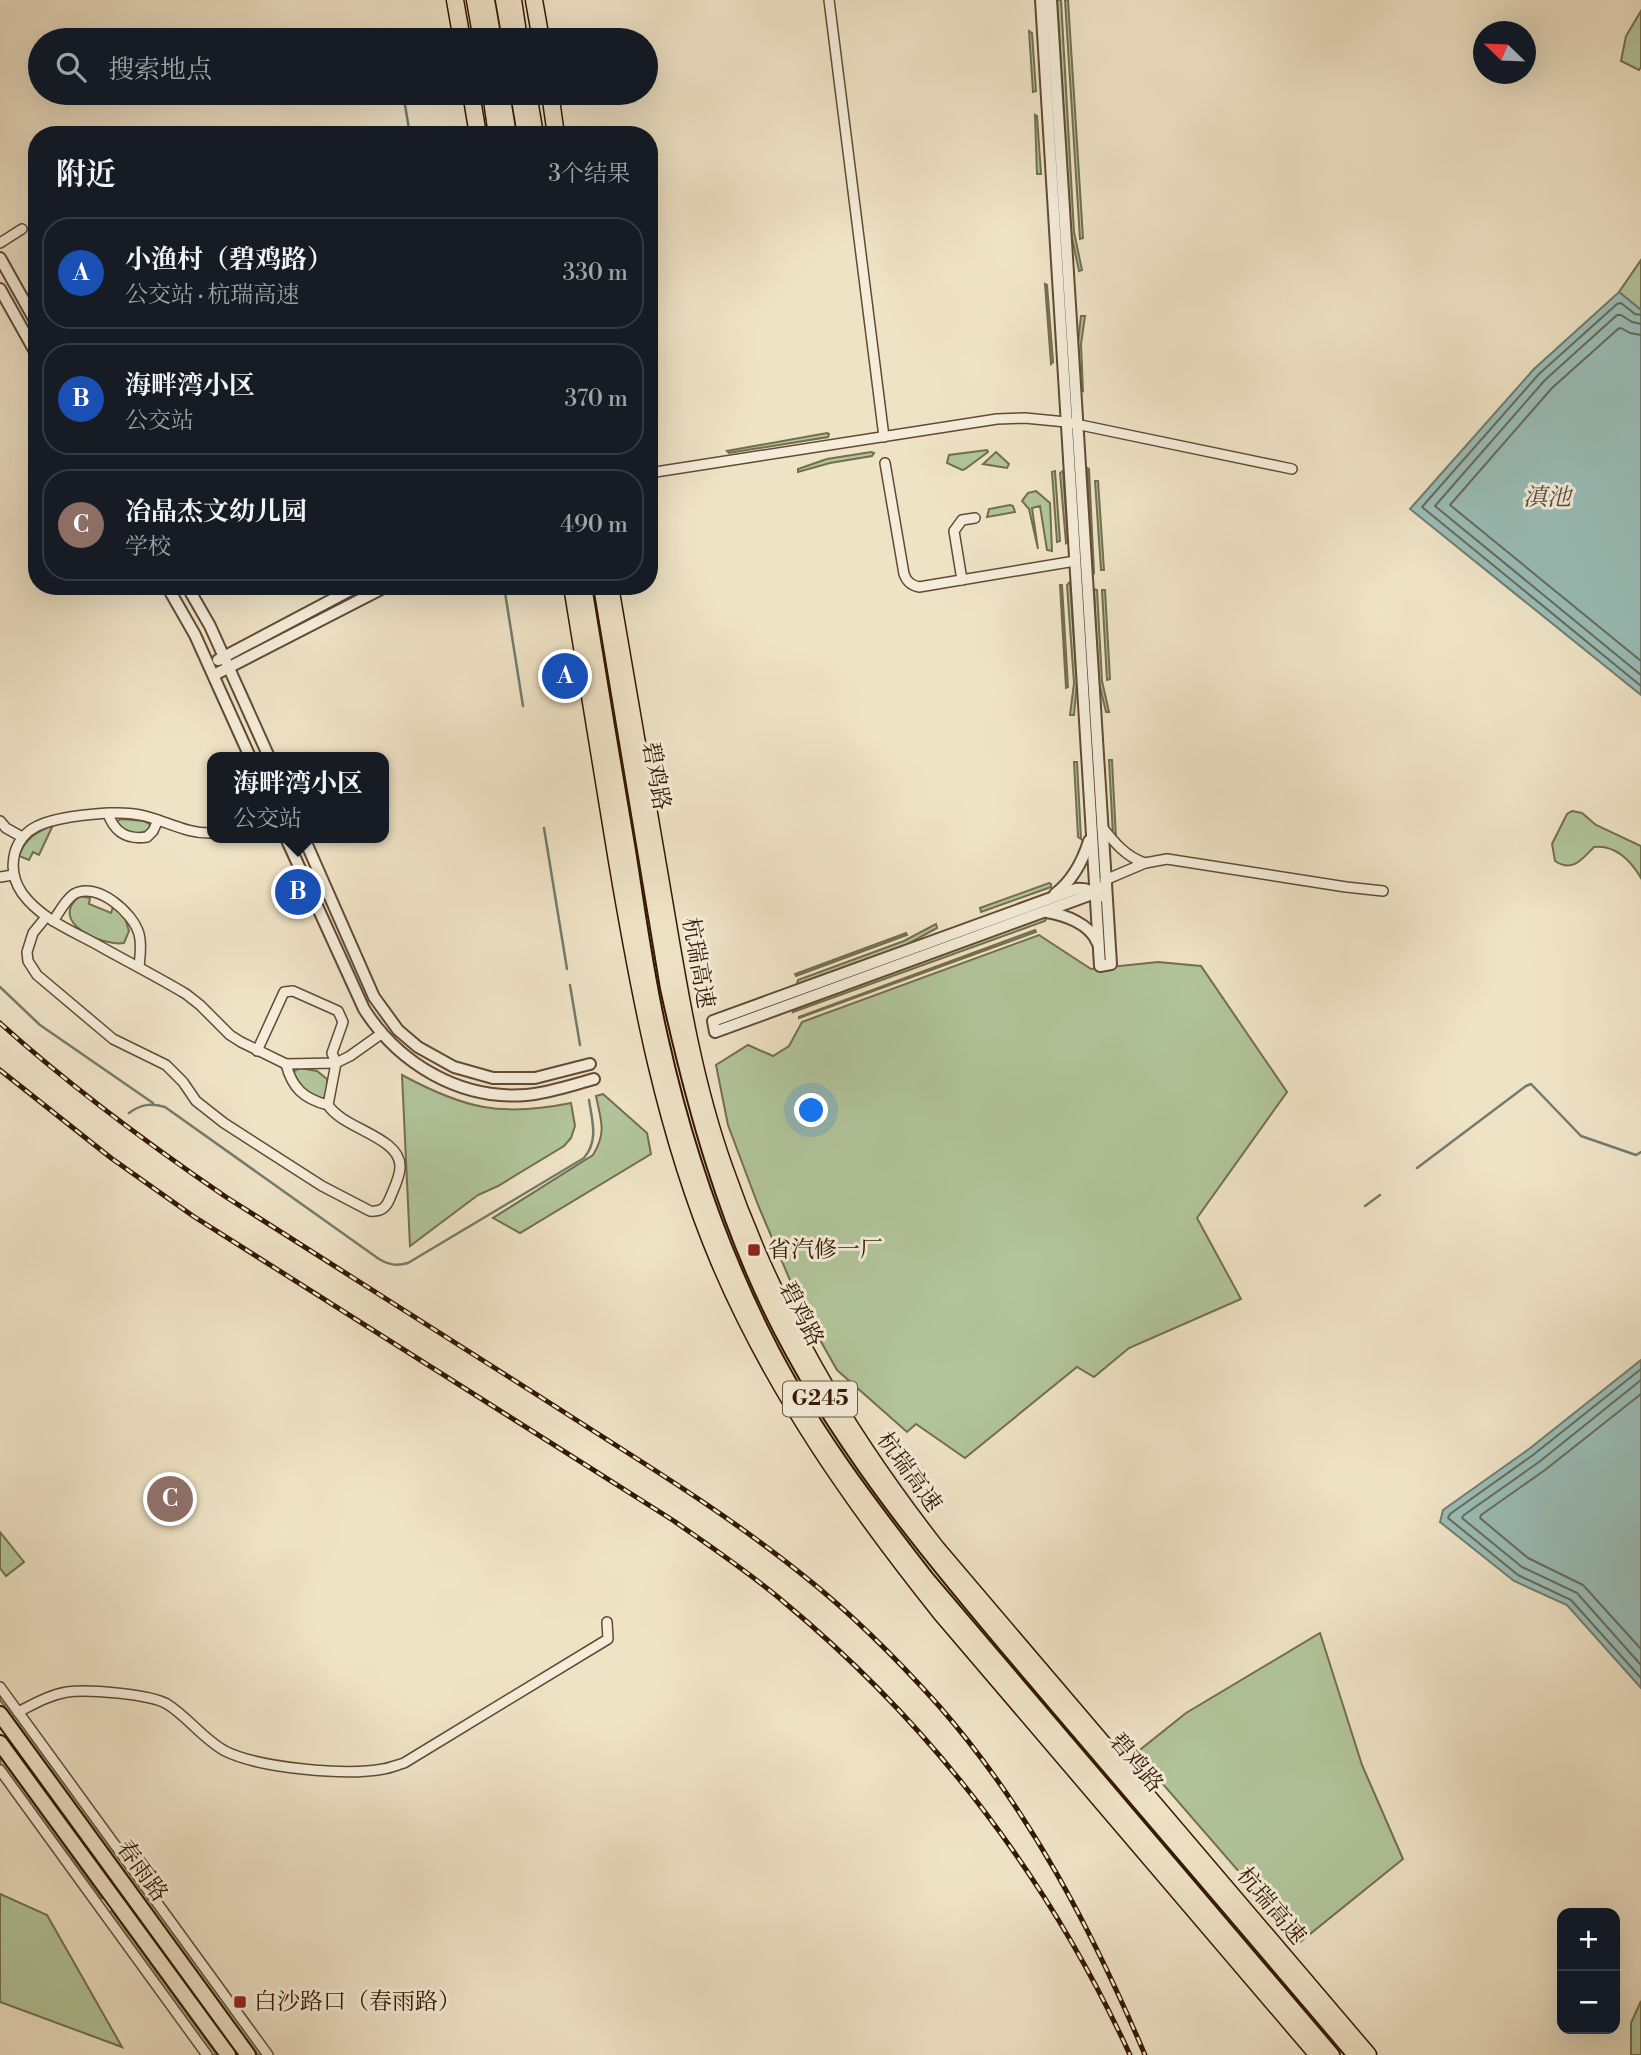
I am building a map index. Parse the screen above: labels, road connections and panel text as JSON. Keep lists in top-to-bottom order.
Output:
{
  "streets": {
    "highway": ["杭瑞高速"],
    "main road": ["碧鸡路", "G245", "春雨路"]
  },
  "water": ["滇池"],
  "places": {
    "transit": ["省汽修一厂", "白沙路口（春雨路）"]
  },
  "north": "top left",
  "page": {
    "search": "搜索地点",
    "heading": ["附近", "3个结果"],
    "list": [
      {
        "mark": "A",
        "name": "小渔村（碧鸡路）",
        "note": "公交站 · 杭瑞高速",
        "value": "330 m"
      },
      {
        "mark": "B",
        "name": "海畔湾小区",
        "note": "公交站",
        "value": "370 m"
      },
      {
        "mark": "C",
        "name": "冶晶杰文幼儿园",
        "note": "学校",
        "value": "490 m"
      }
    ],
    "pins": ["A", "B", "C"],
    "popup": ["海畔湾小区", "公交站"],
    "map_buttons": ["+", "−"]
  }
}
